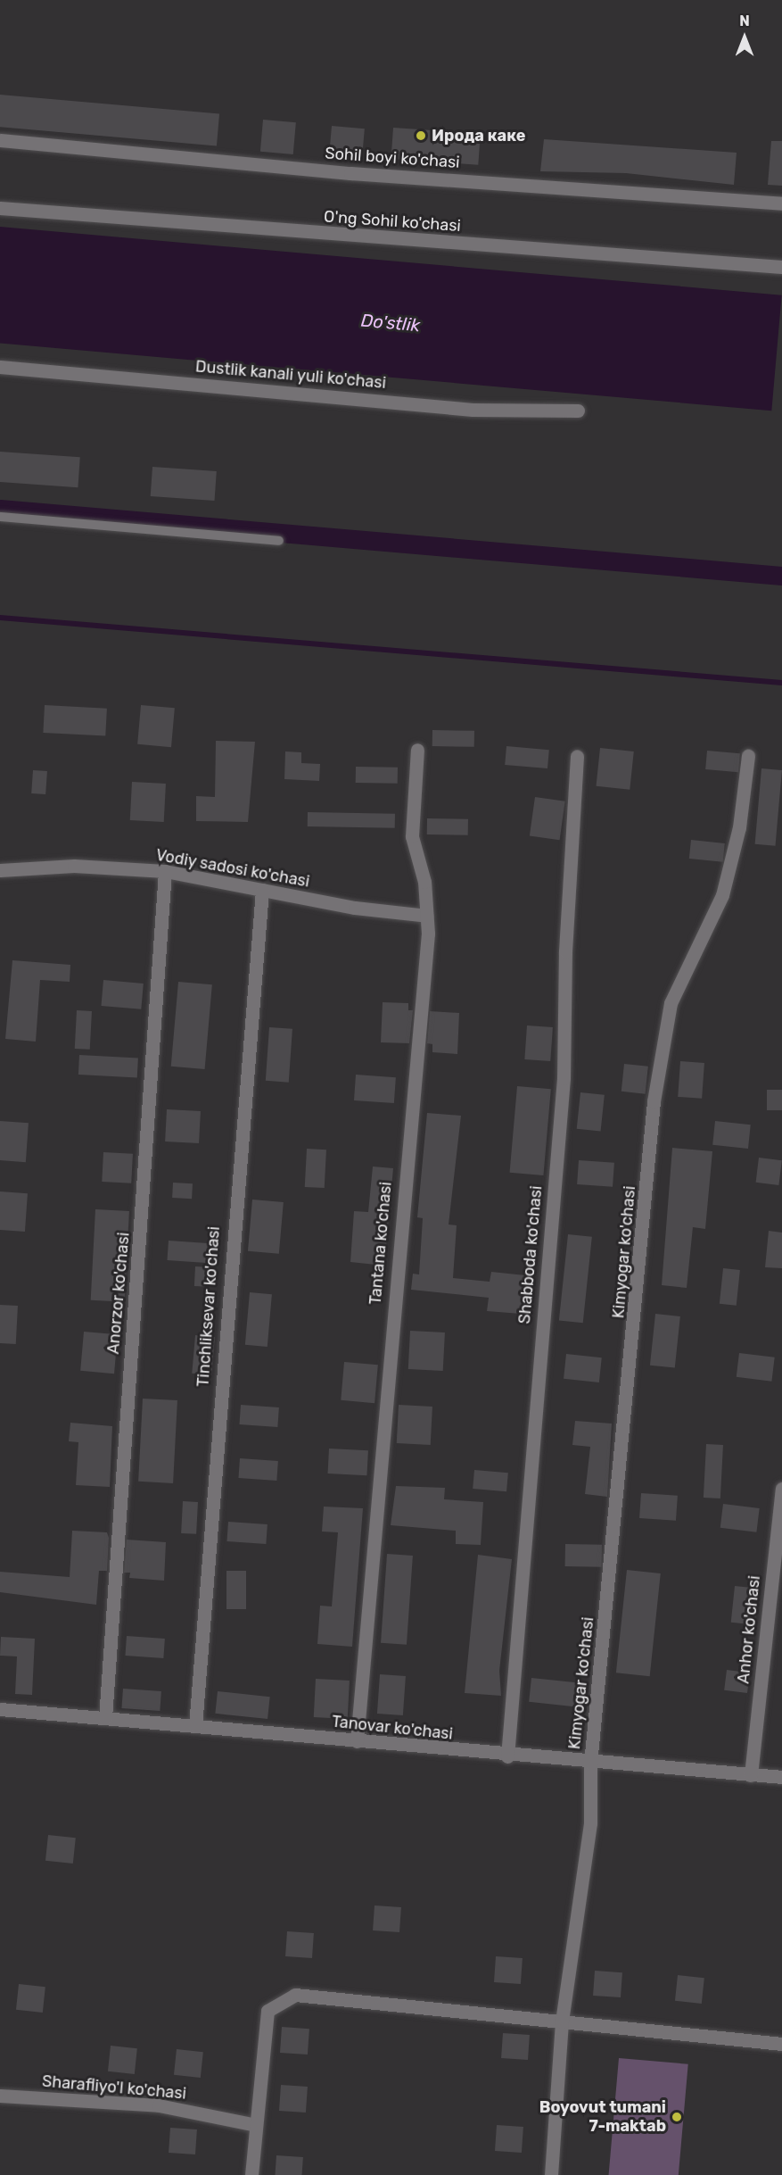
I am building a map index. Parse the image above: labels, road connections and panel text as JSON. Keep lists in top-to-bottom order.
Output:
{
  "streets": {
    "street": [
      "Sohil boyi ko'chasi",
      "O'ng Sohil ko'chasi",
      "Dustlik kanali yuli ko'chasi",
      "Vodiy sadosi ko'chasi",
      "Tantana ko'chasi",
      "Kimyogar ko'chasi",
      "Shabboda ko'chasi",
      "Anorzor ko'chasi",
      "Tinchliksevar ko'chasi",
      "Anhor ko'chasi",
      "Tanovar ko'chasi",
      "Sharafliyo'l ko'chasi"
    ]
  },
  "crossings": [
    ["Vodiy sadosi ko'chasi", "Tantana ko'chasi"],
    ["Vodiy sadosi ko'chasi", "Anorzor ko'chasi"],
    ["Vodiy sadosi ko'chasi", "Tinchliksevar ko'chasi"],
    ["Tantana ko'chasi", "Tanovar ko'chasi"],
    ["Kimyogar ko'chasi", "Tanovar ko'chasi"],
    ["Shabboda ko'chasi", "Tanovar ko'chasi"],
    ["Anorzor ko'chasi", "Tanovar ko'chasi"],
    ["Tinchliksevar ko'chasi", "Tanovar ko'chasi"],
    ["Anhor ko'chasi", "Tanovar ko'chasi"]
  ],
  "water": ["Do'stlik"],
  "places": ["Ирода каке", "Boyovut tumani 7-maktab"],
  "north": "top"
}
